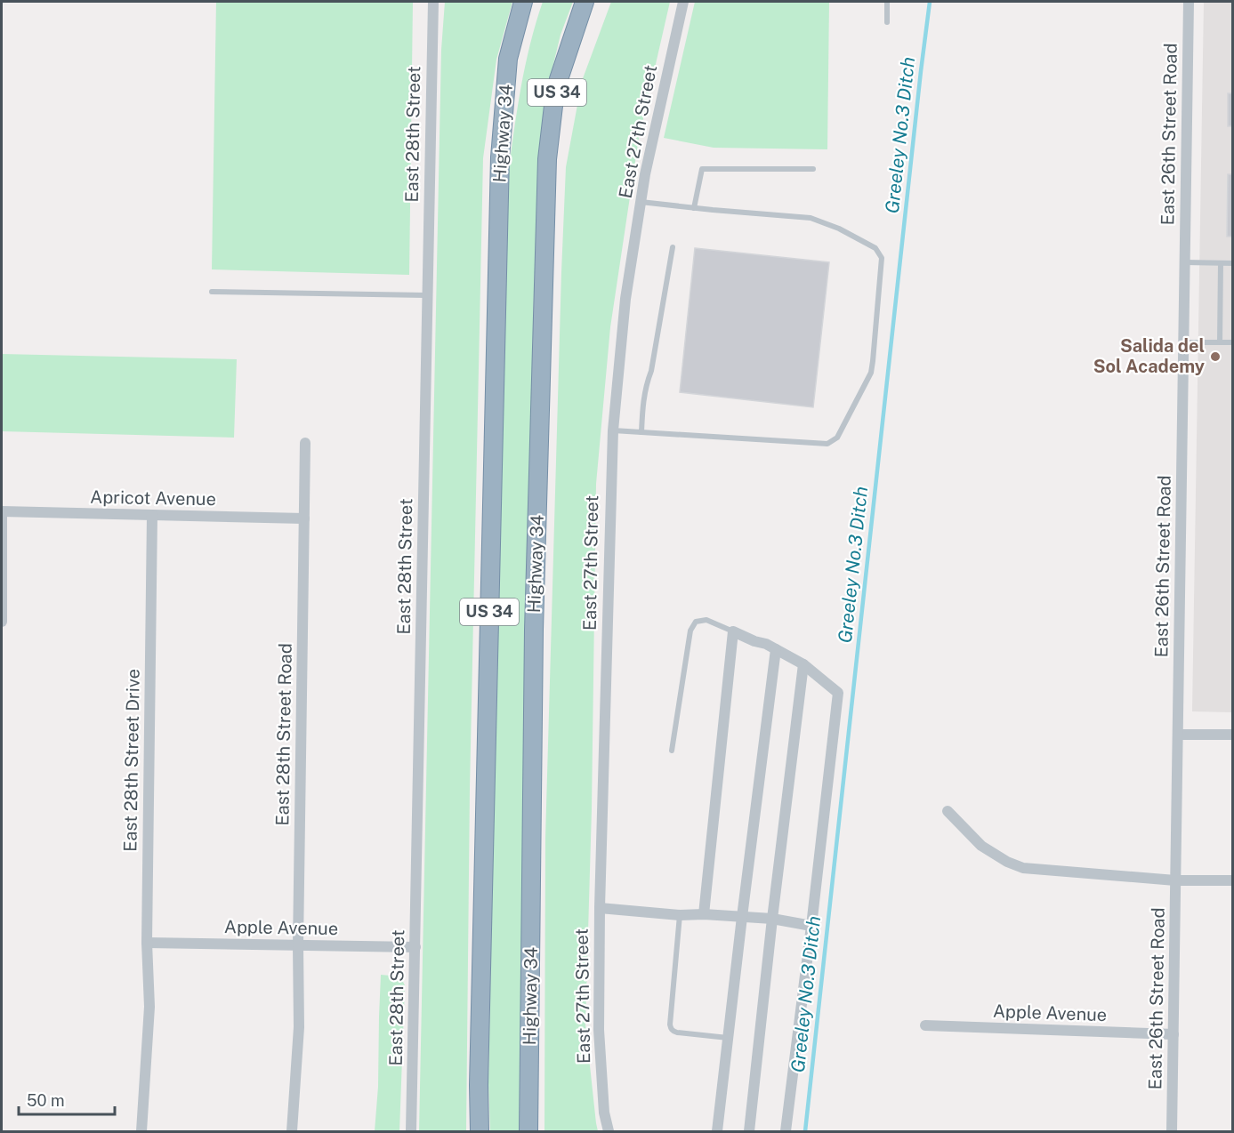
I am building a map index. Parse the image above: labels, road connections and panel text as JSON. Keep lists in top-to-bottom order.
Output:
{
  "streets": {
    "highway": ["US 34", "Highway 34"],
    "street": [
      "East 27th Street",
      "East 28th Street",
      "East 26th Street Road",
      "Apricot Avenue",
      "East 28th Street Road",
      "East 28th Street Drive",
      "Apple Avenue"
    ]
  },
  "crossings": [
    ["East 28th Street", "Apple Avenue"],
    ["East 26th Street Road", "Apple Avenue"],
    ["Apricot Avenue", "East 28th Street Road"],
    ["Apricot Avenue", "East 28th Street Drive"],
    ["East 28th Street Road", "Apple Avenue"],
    ["East 28th Street Drive", "Apple Avenue"]
  ],
  "water": ["Greeley No.3 Ditch"],
  "places": ["Salida del Sol Academy"],
  "scale_bar": "50 m"
}
